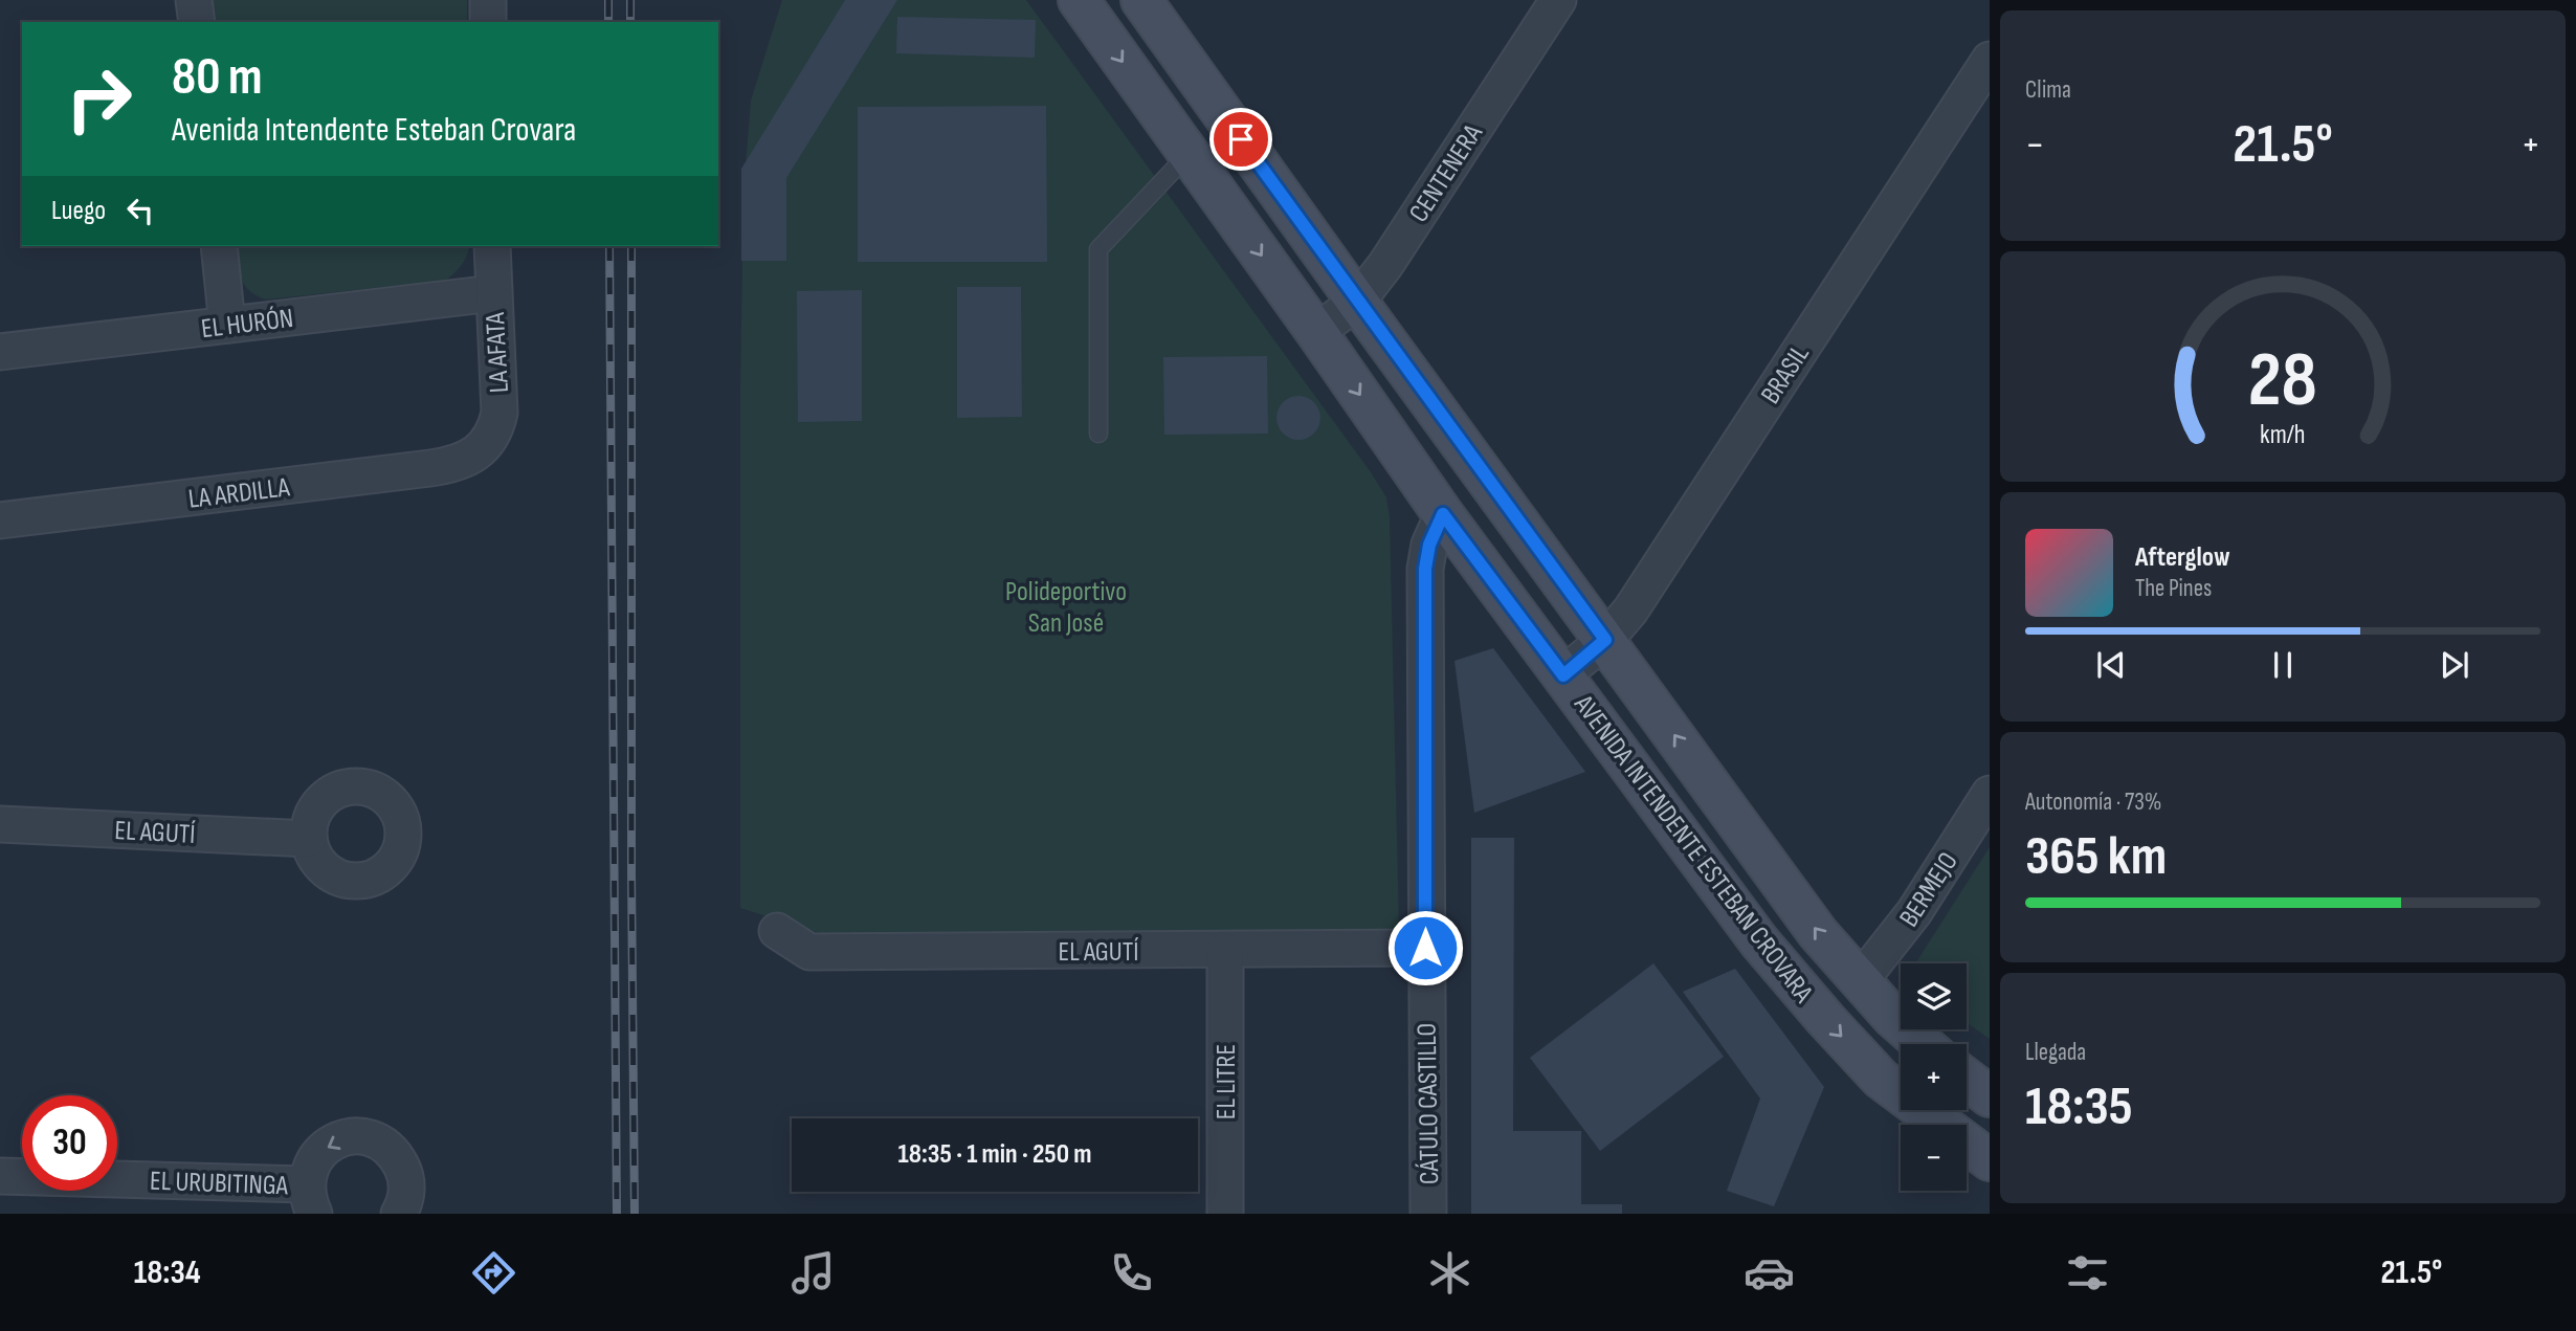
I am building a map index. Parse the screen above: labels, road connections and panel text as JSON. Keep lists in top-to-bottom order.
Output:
{
  "streets": {
    "main road": ["AVENIDA INTENDENTE ESTEBAN CROVARA"],
    "street": [
      "CENTENERA",
      "EL HURÓN",
      "LA AFATA",
      "BRASIL",
      "LA ARDILLA",
      "EL AGUTÍ",
      "BERMEJO",
      "EL LITRE",
      "CÁTULO CASTILLO",
      "EL URUBITINGA"
    ]
  },
  "crossings": [
    ["CENTENERA", "AVENIDA INTENDENTE ESTEBAN CROVARA"],
    ["EL HURÓN", "LA AFATA"],
    ["LA AFATA", "LA ARDILLA"],
    ["BRASIL", "AVENIDA INTENDENTE ESTEBAN CROVARA"],
    ["EL AGUTÍ", "EL LITRE"],
    ["EL AGUTÍ", "CÁTULO CASTILLO"],
    ["AVENIDA INTENDENTE ESTEBAN CROVARA", "BERMEJO"],
    ["AVENIDA INTENDENTE ESTEBAN CROVARA", "CÁTULO CASTILLO"]
  ],
  "parks": ["Polideportivo San José"],
  "page": {
    "tile": [
      "Clima",
      ["Autonomía · 73%", "365 km"],
      ["Llegada", "18:35"]
    ],
    "turn": ["80 m", "Avenida Intendente Esteban Crovara"],
    "heat": ["−", "21.5°", "+"],
    "then": "Luego",
    "song": ["Afterglow", "The Pines"],
    "map_buttons": ["+", "−"],
    "limit": "30",
    "trip": "18:35 · 1 min · 250 m",
    "tabs": ["18:34", "21.5°"],
    "gauge": ["28", "km/h"]
  }
}
